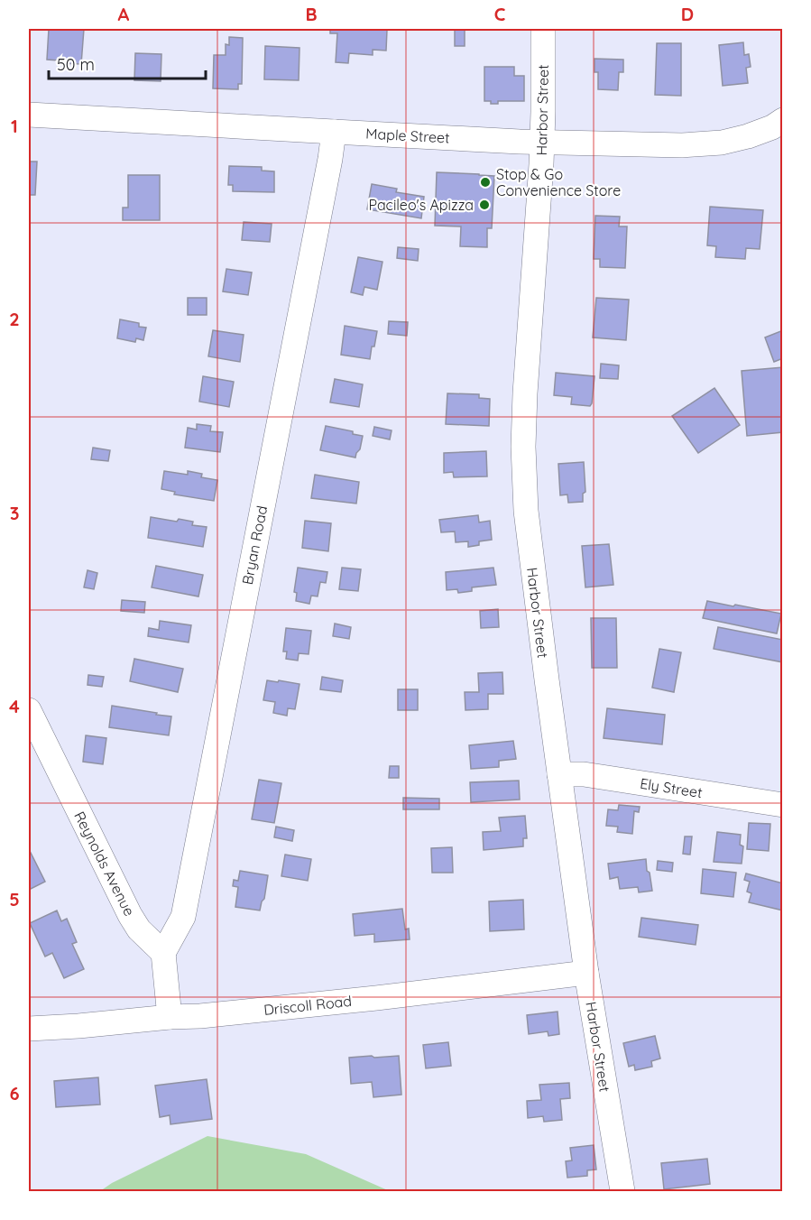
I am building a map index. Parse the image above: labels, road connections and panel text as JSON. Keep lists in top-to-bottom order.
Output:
{
  "streets": {
    "street": [
      "Harbor Street",
      "Maple Street",
      "Bryan Road",
      "Ely Street",
      "Reynolds Avenue",
      "Driscoll Road"
    ]
  },
  "crossings": [
    ["Harbor Street", "Maple Street"],
    ["Harbor Street", "Ely Street"],
    ["Harbor Street", "Driscoll Road"],
    ["Maple Street", "Bryan Road"],
    ["Bryan Road", "Reynolds Avenue"]
  ],
  "places": ["Stop & Go Convenience Store", "Pacileo's Apizza"],
  "scale_bar": "50 m",
  "grid": {
    "columns": [
      "A",
      "B",
      "C",
      "D"
    ],
    "rows": [
      "1",
      "2",
      "3",
      "4",
      "5",
      "6"
    ]
  }
}
